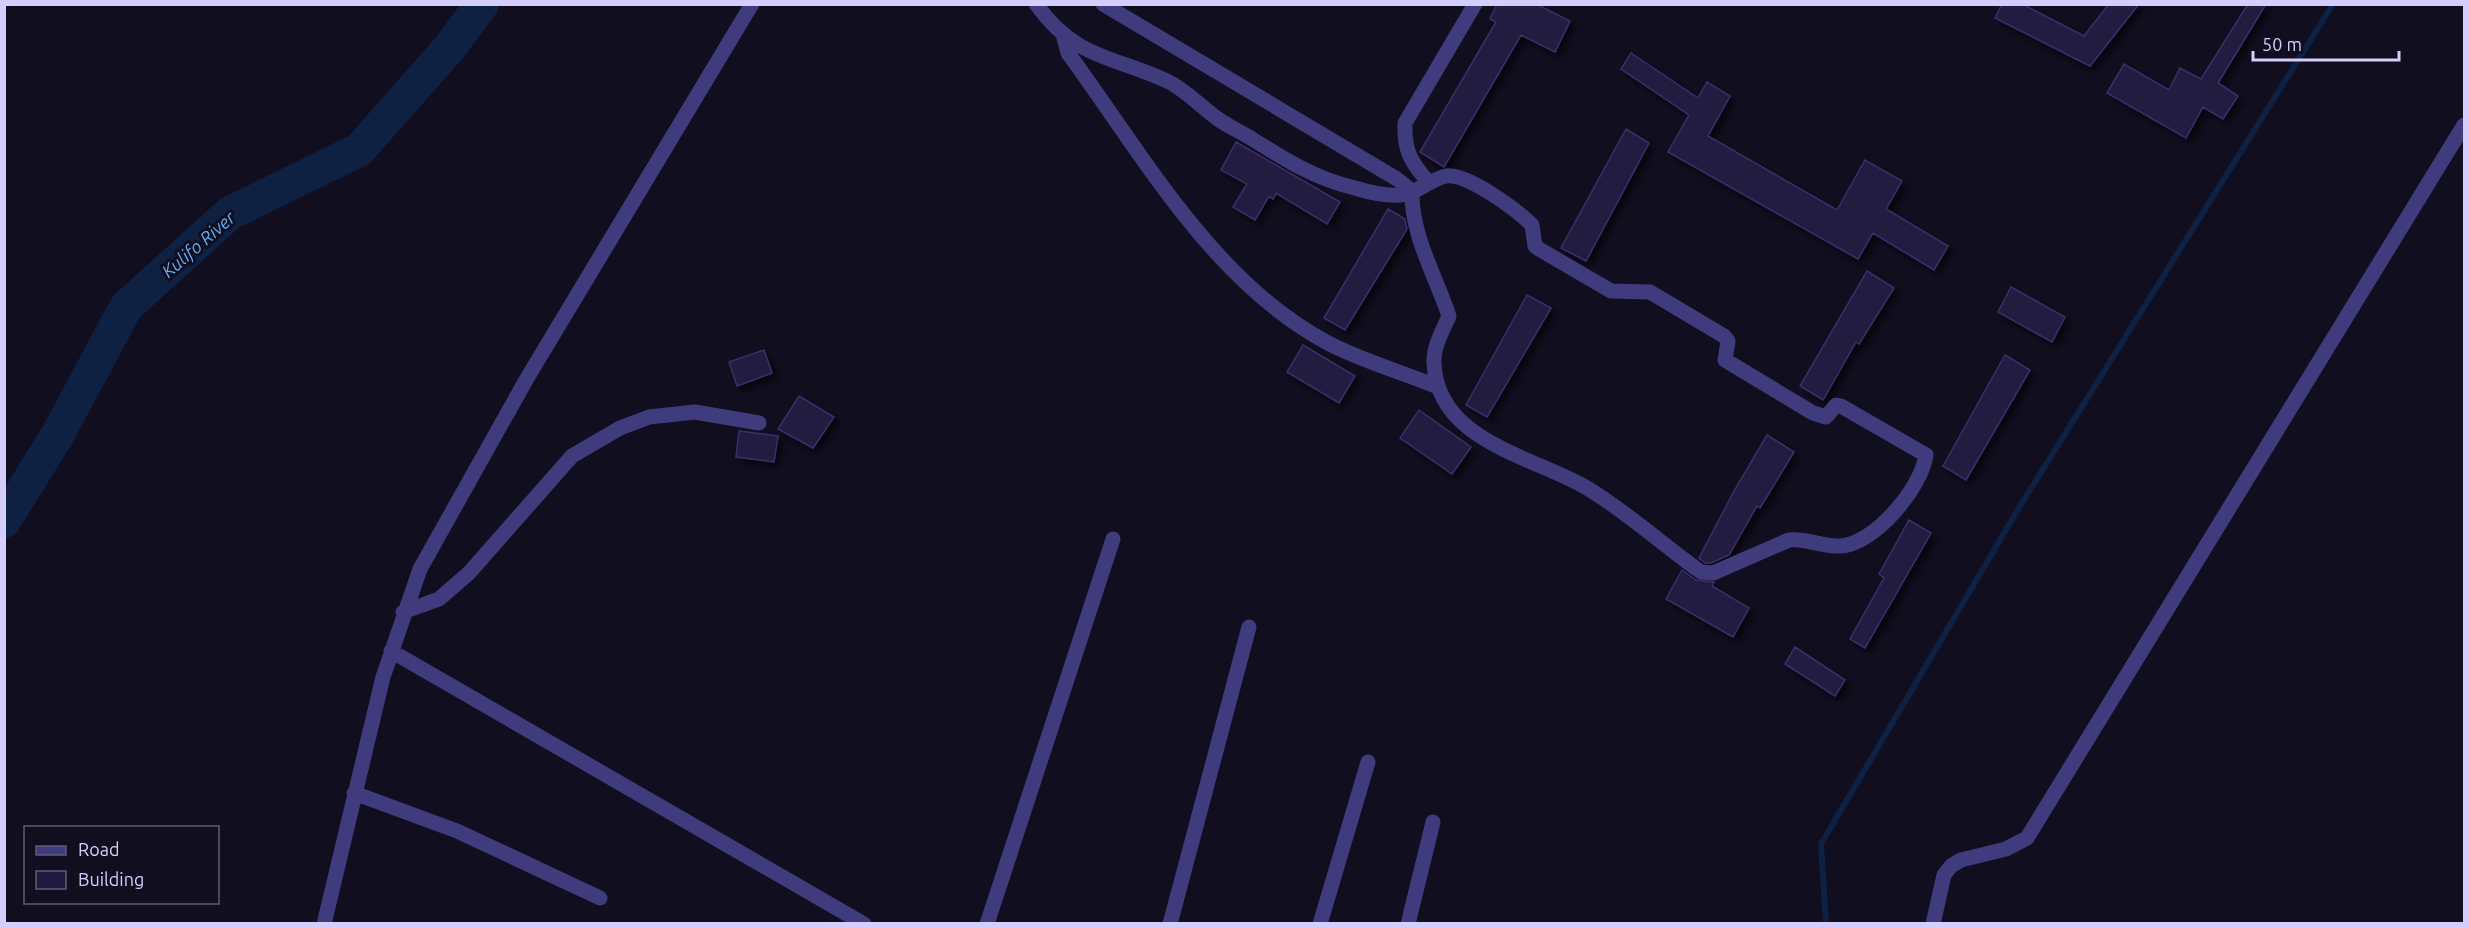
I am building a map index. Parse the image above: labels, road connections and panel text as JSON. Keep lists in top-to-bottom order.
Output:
{
  "water": ["Kulifo River"],
  "legend": ["Road", "Building"],
  "scale_bar": "50 m"
}
